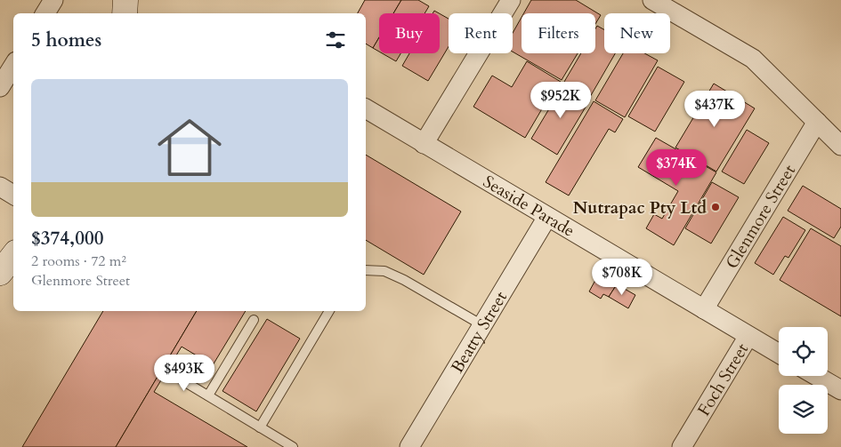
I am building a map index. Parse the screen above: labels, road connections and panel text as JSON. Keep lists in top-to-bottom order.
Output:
{
  "streets": {
    "street": [
      "Seaside Parade",
      "Glenmore Street",
      "Beatty Street",
      "Foch Street"
    ]
  },
  "crossings": [
    ["Seaside Parade", "Glenmore Street"],
    ["Seaside Parade", "Beatty Street"],
    ["Seaside Parade", "Foch Street"]
  ],
  "places": ["Nutrapac Pty Ltd"],
  "page": {
    "chip": [
      "Buy",
      "Rent",
      "Filters",
      "New"
    ],
    "heading": "5 homes",
    "list": [
      {
        "name": "$374,000",
        "note": "2 rooms · 72 m² · Glenmore Street"
      }
    ],
    "price": [
      "$952K",
      "$437K",
      "$374K",
      "$708K",
      "$493K"
    ]
  }
}
